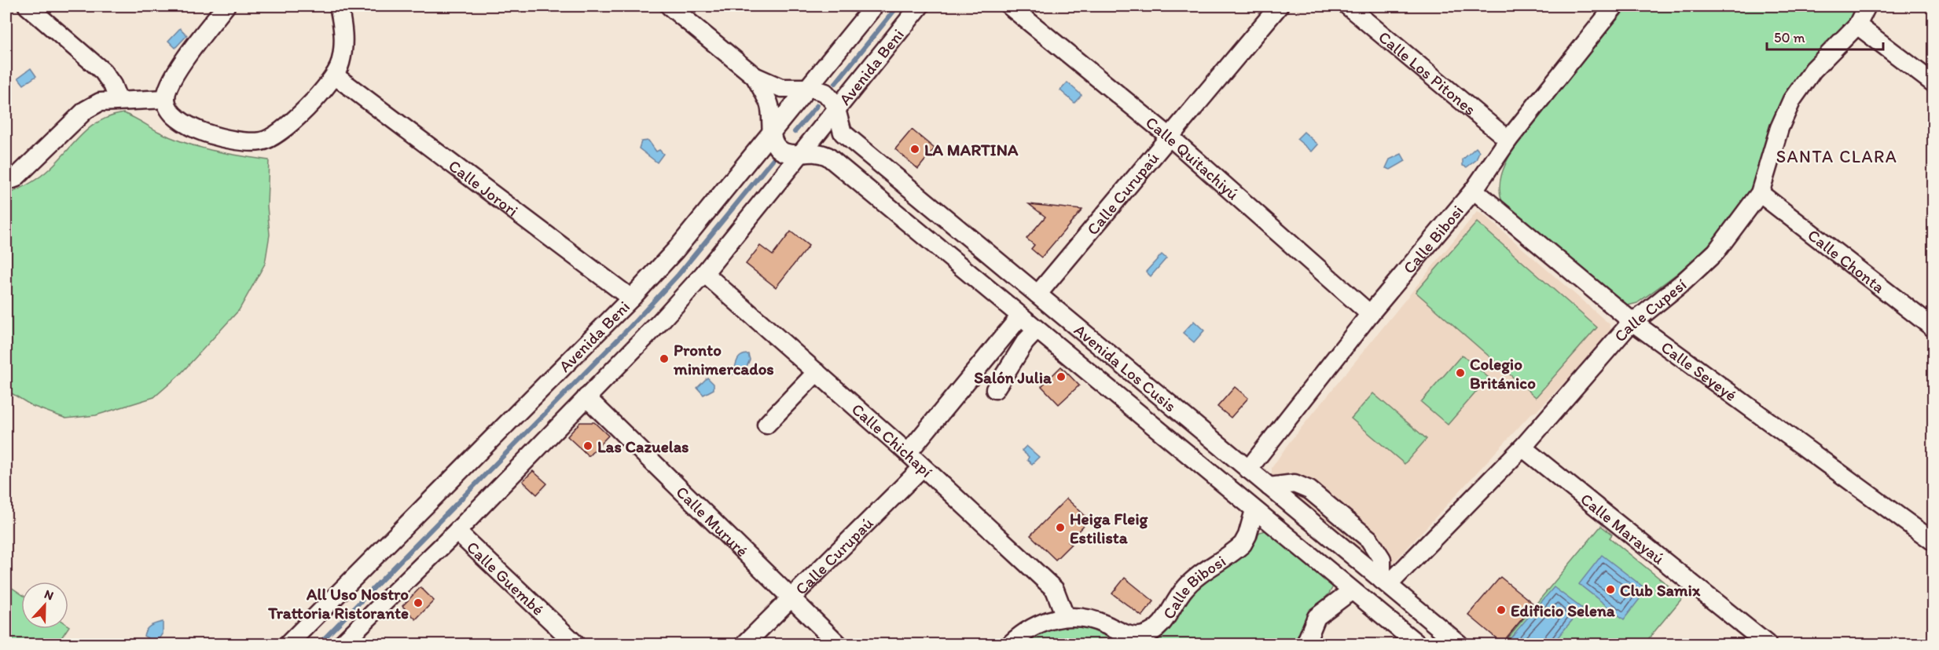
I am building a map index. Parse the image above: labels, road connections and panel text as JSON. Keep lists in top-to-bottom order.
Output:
{
  "streets": {
    "street": [
      "Avenida Beni",
      "Calle Los Pitones",
      "Calle Quitachiyú",
      "Calle Jorori",
      "Calle Curupaú",
      "Calle Bibosi",
      "Calle Chonta",
      "Calle Cupesí",
      "Avenida Los Cusis",
      "Calle Seyeyé",
      "Calle Chichapí",
      "Calle Mururé",
      "Calle Marayaú",
      "Calle Guembé"
    ]
  },
  "crossings": [
    ["Avenida Beni", "Calle Jorori"],
    ["Avenida Beni", "Avenida Los Cusis"],
    ["Avenida Beni", "Calle Chichapí"],
    ["Avenida Beni", "Calle Mururé"],
    ["Avenida Beni", "Calle Guembé"],
    ["Calle Los Pitones", "Calle Bibosi"],
    ["Calle Quitachiyú", "Calle Curupaú"],
    ["Calle Quitachiyú", "Calle Bibosi"],
    ["Calle Curupaú", "Avenida Los Cusis"],
    ["Calle Curupaú", "Calle Chichapí"],
    ["Calle Curupaú", "Calle Mururé"],
    ["Calle Bibosi", "Avenida Los Cusis"],
    ["Calle Bibosi", "Calle Seyeyé"],
    ["Calle Bibosi", "Calle Chichapí"],
    ["Calle Chonta", "Calle Cupesí"],
    ["Calle Cupesí", "Avenida Los Cusis"],
    ["Calle Cupesí", "Calle Seyeyé"],
    ["Calle Cupesí", "Calle Marayaú"]
  ],
  "districts": ["SANTA CLARA"],
  "places": [
    "LA MARTINA",
    "Pronto minimercados",
    "Colegio Británico",
    "Salón Julia",
    "Las Cazuelas",
    "Heiga Fleig Estilista",
    "Club Samix",
    "All Uso Nostro Trattoria Ristorante",
    "Edificio Selena"
  ],
  "scale_bar": "50 m",
  "north": "top"
}
